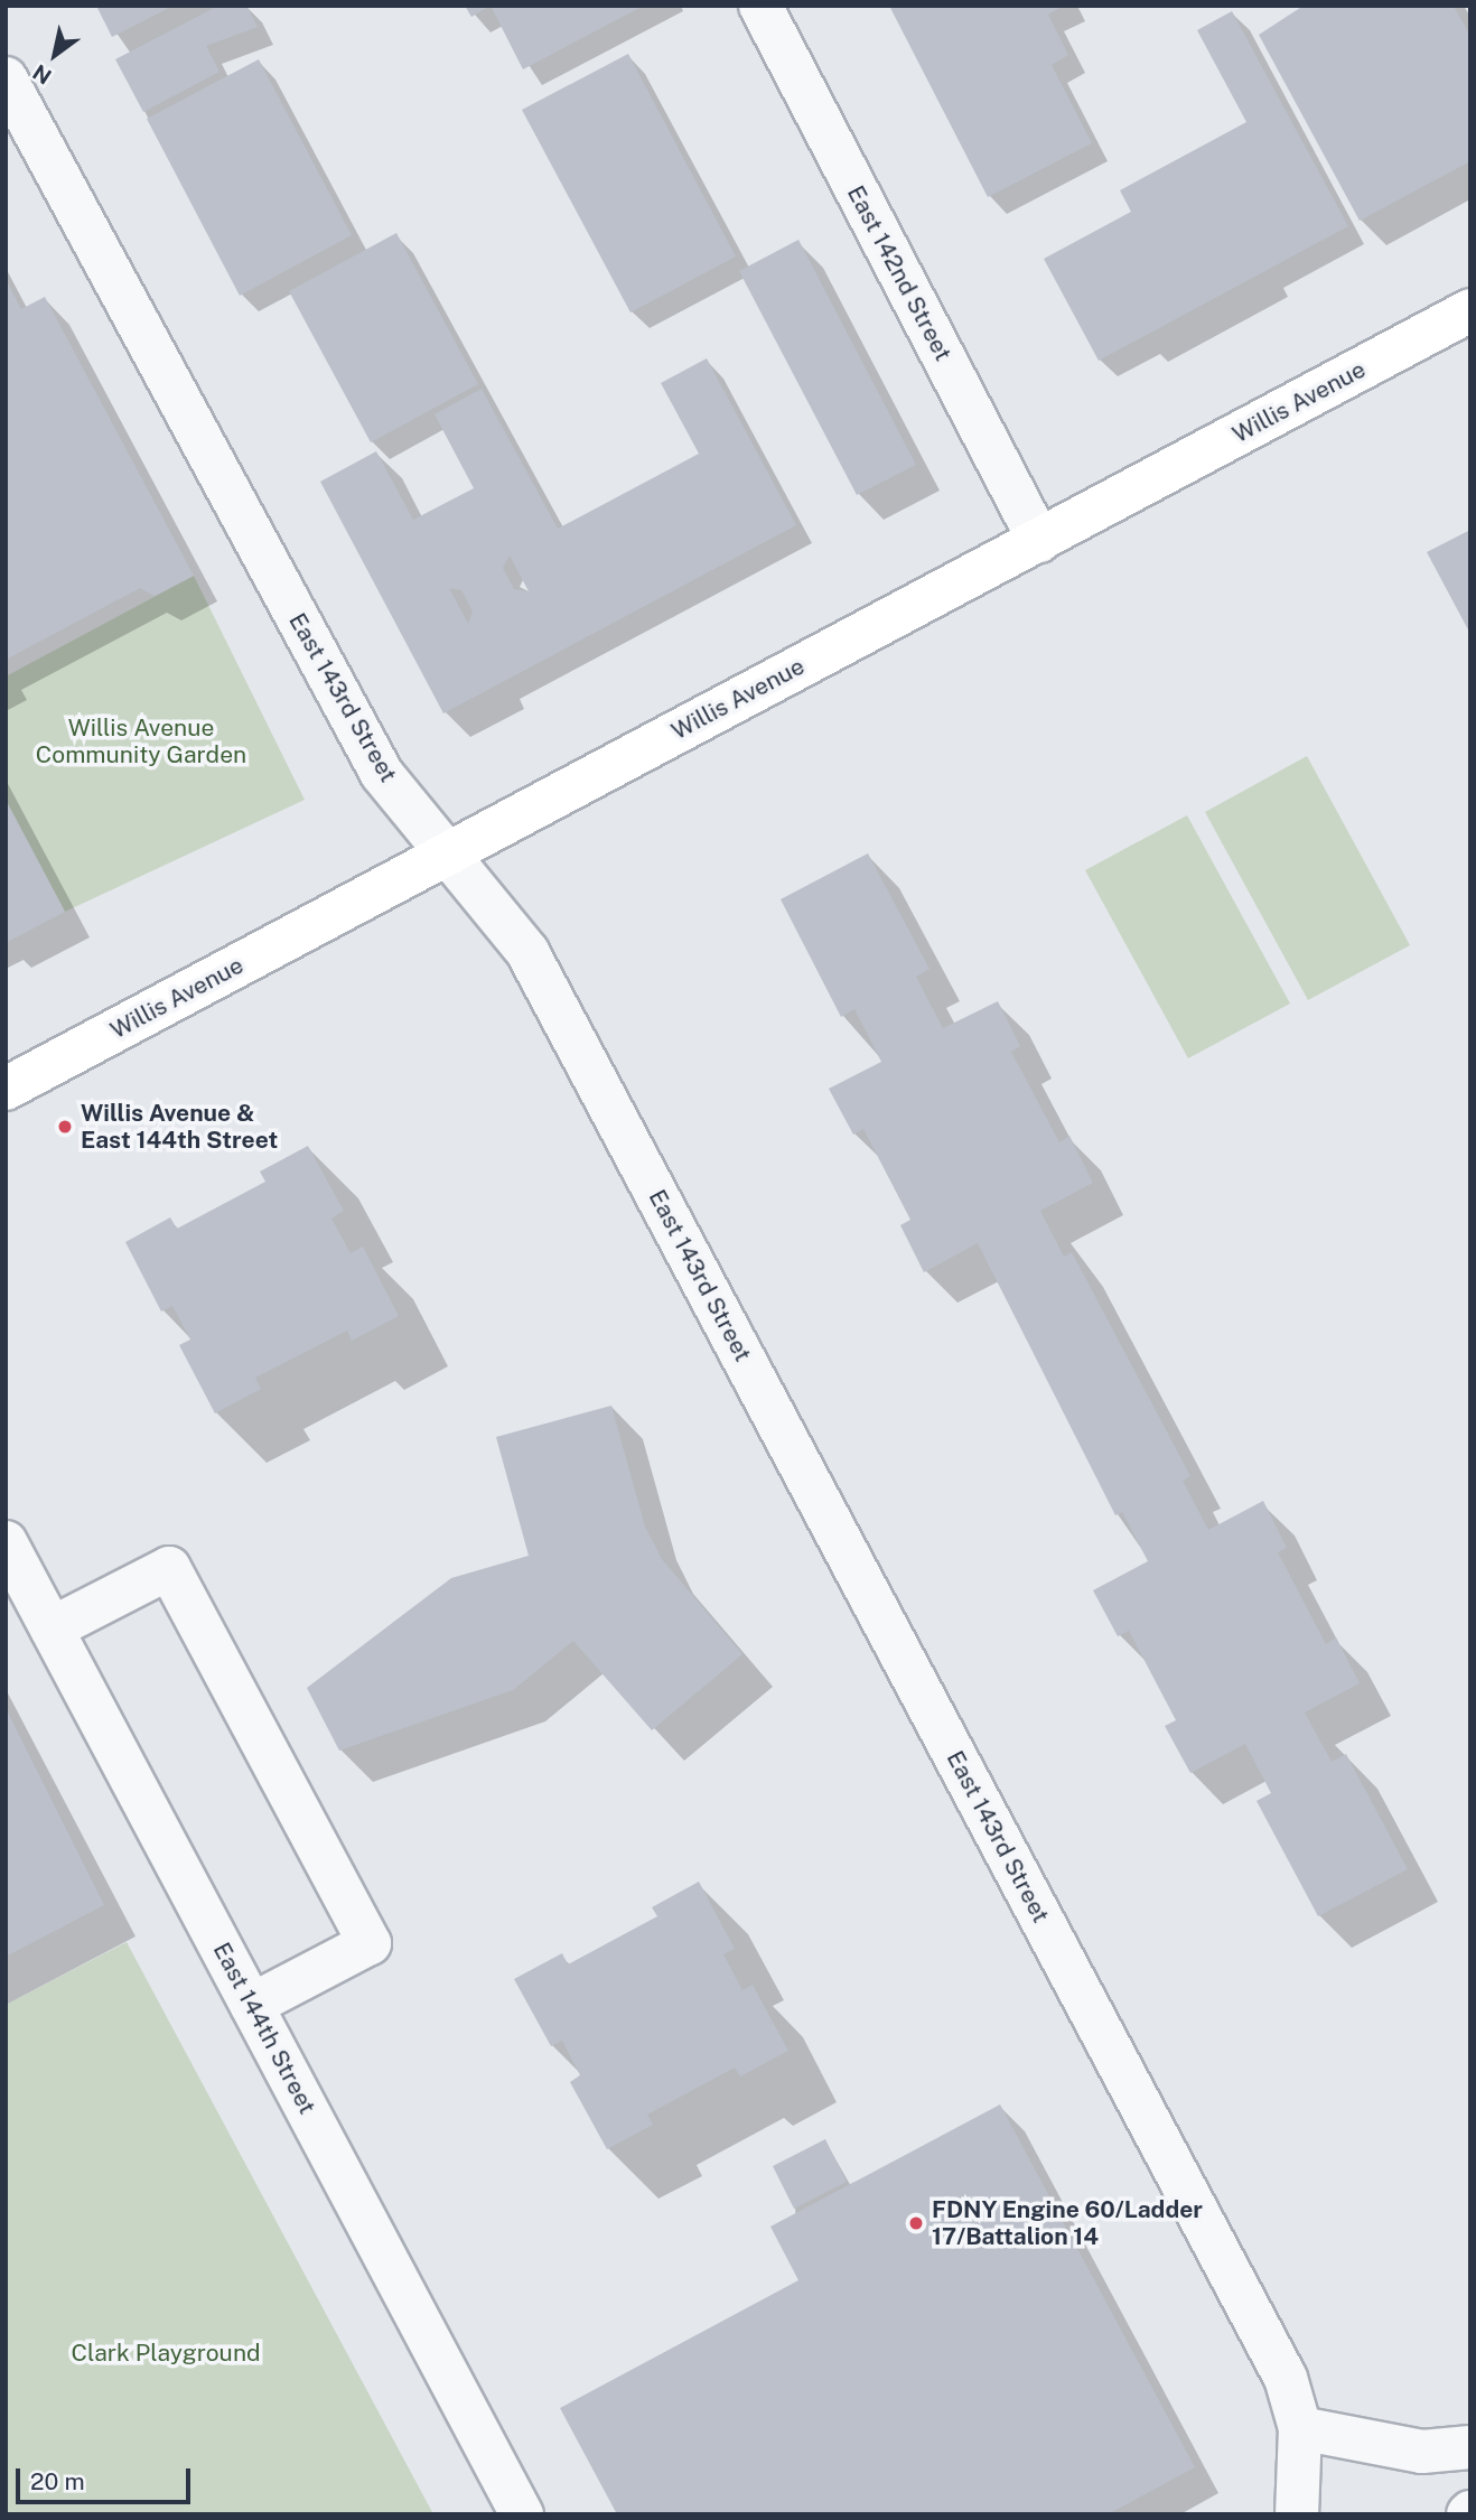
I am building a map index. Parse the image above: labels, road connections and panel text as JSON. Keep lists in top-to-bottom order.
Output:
{
  "streets": {
    "main road": ["Willis Avenue"],
    "street": ["East 142nd Street", "East 143rd Street", "East 144th Street"]
  },
  "crossings": [
    ["East 142nd Street", "Willis Avenue"],
    ["Willis Avenue", "East 143rd Street"]
  ],
  "parks": ["Willis Avenue Community Garden", "Clark Playground"],
  "places": ["Willis Avenue & East 144th Street", "FDNY Engine 60/Ladder 17/Battalion 14"],
  "scale_bar": "20 m",
  "north": "bottom left"
}
